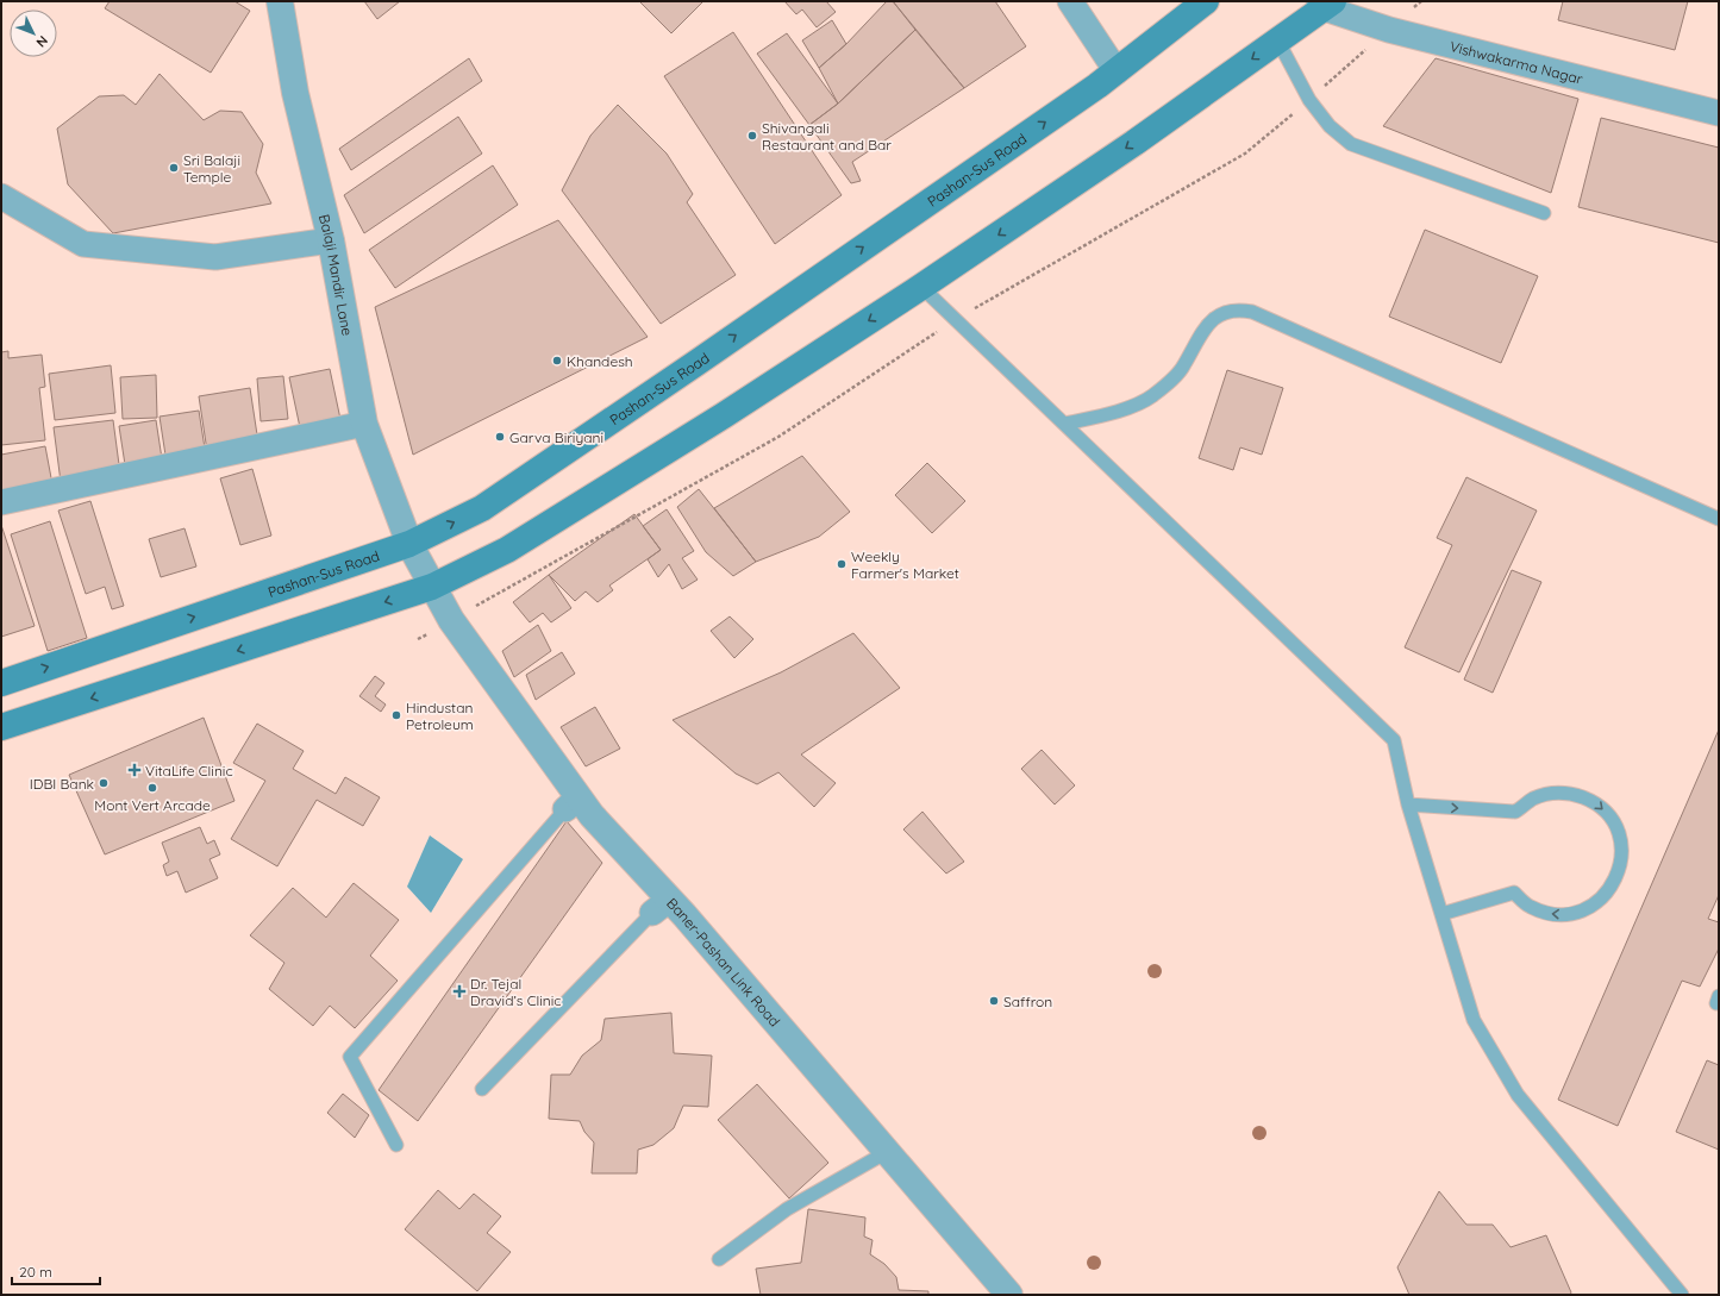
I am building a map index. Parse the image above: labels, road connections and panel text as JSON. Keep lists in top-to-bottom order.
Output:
{
  "streets": {
    "main road": ["Pashan-Sus Road"],
    "street": ["Vishwakarma Nagar", "Balaji Mandir Lane", "Baner-Pashan Link Road"]
  },
  "crossings": [
    ["Pashan-Sus Road", "Balaji Mandir Lane"],
    ["Balaji Mandir Lane", "Baner-Pashan Link Road"]
  ],
  "places": {
    "other": [
      "Shivangali Restaurant and Bar",
      "Sri Balaji Temple",
      "Khandesh",
      "Garva Biriyani",
      "Weekly Farmer's Market",
      "Hindustan Petroleum",
      "IDBI Bank",
      "Mont Vert Arcade",
      "Saffron"
    ],
    "health": ["VitaLife Clinic", "Dr. Tejal Dravid’s Clinic"]
  },
  "scale_bar": "20 m",
  "north": "bottom right"
}
